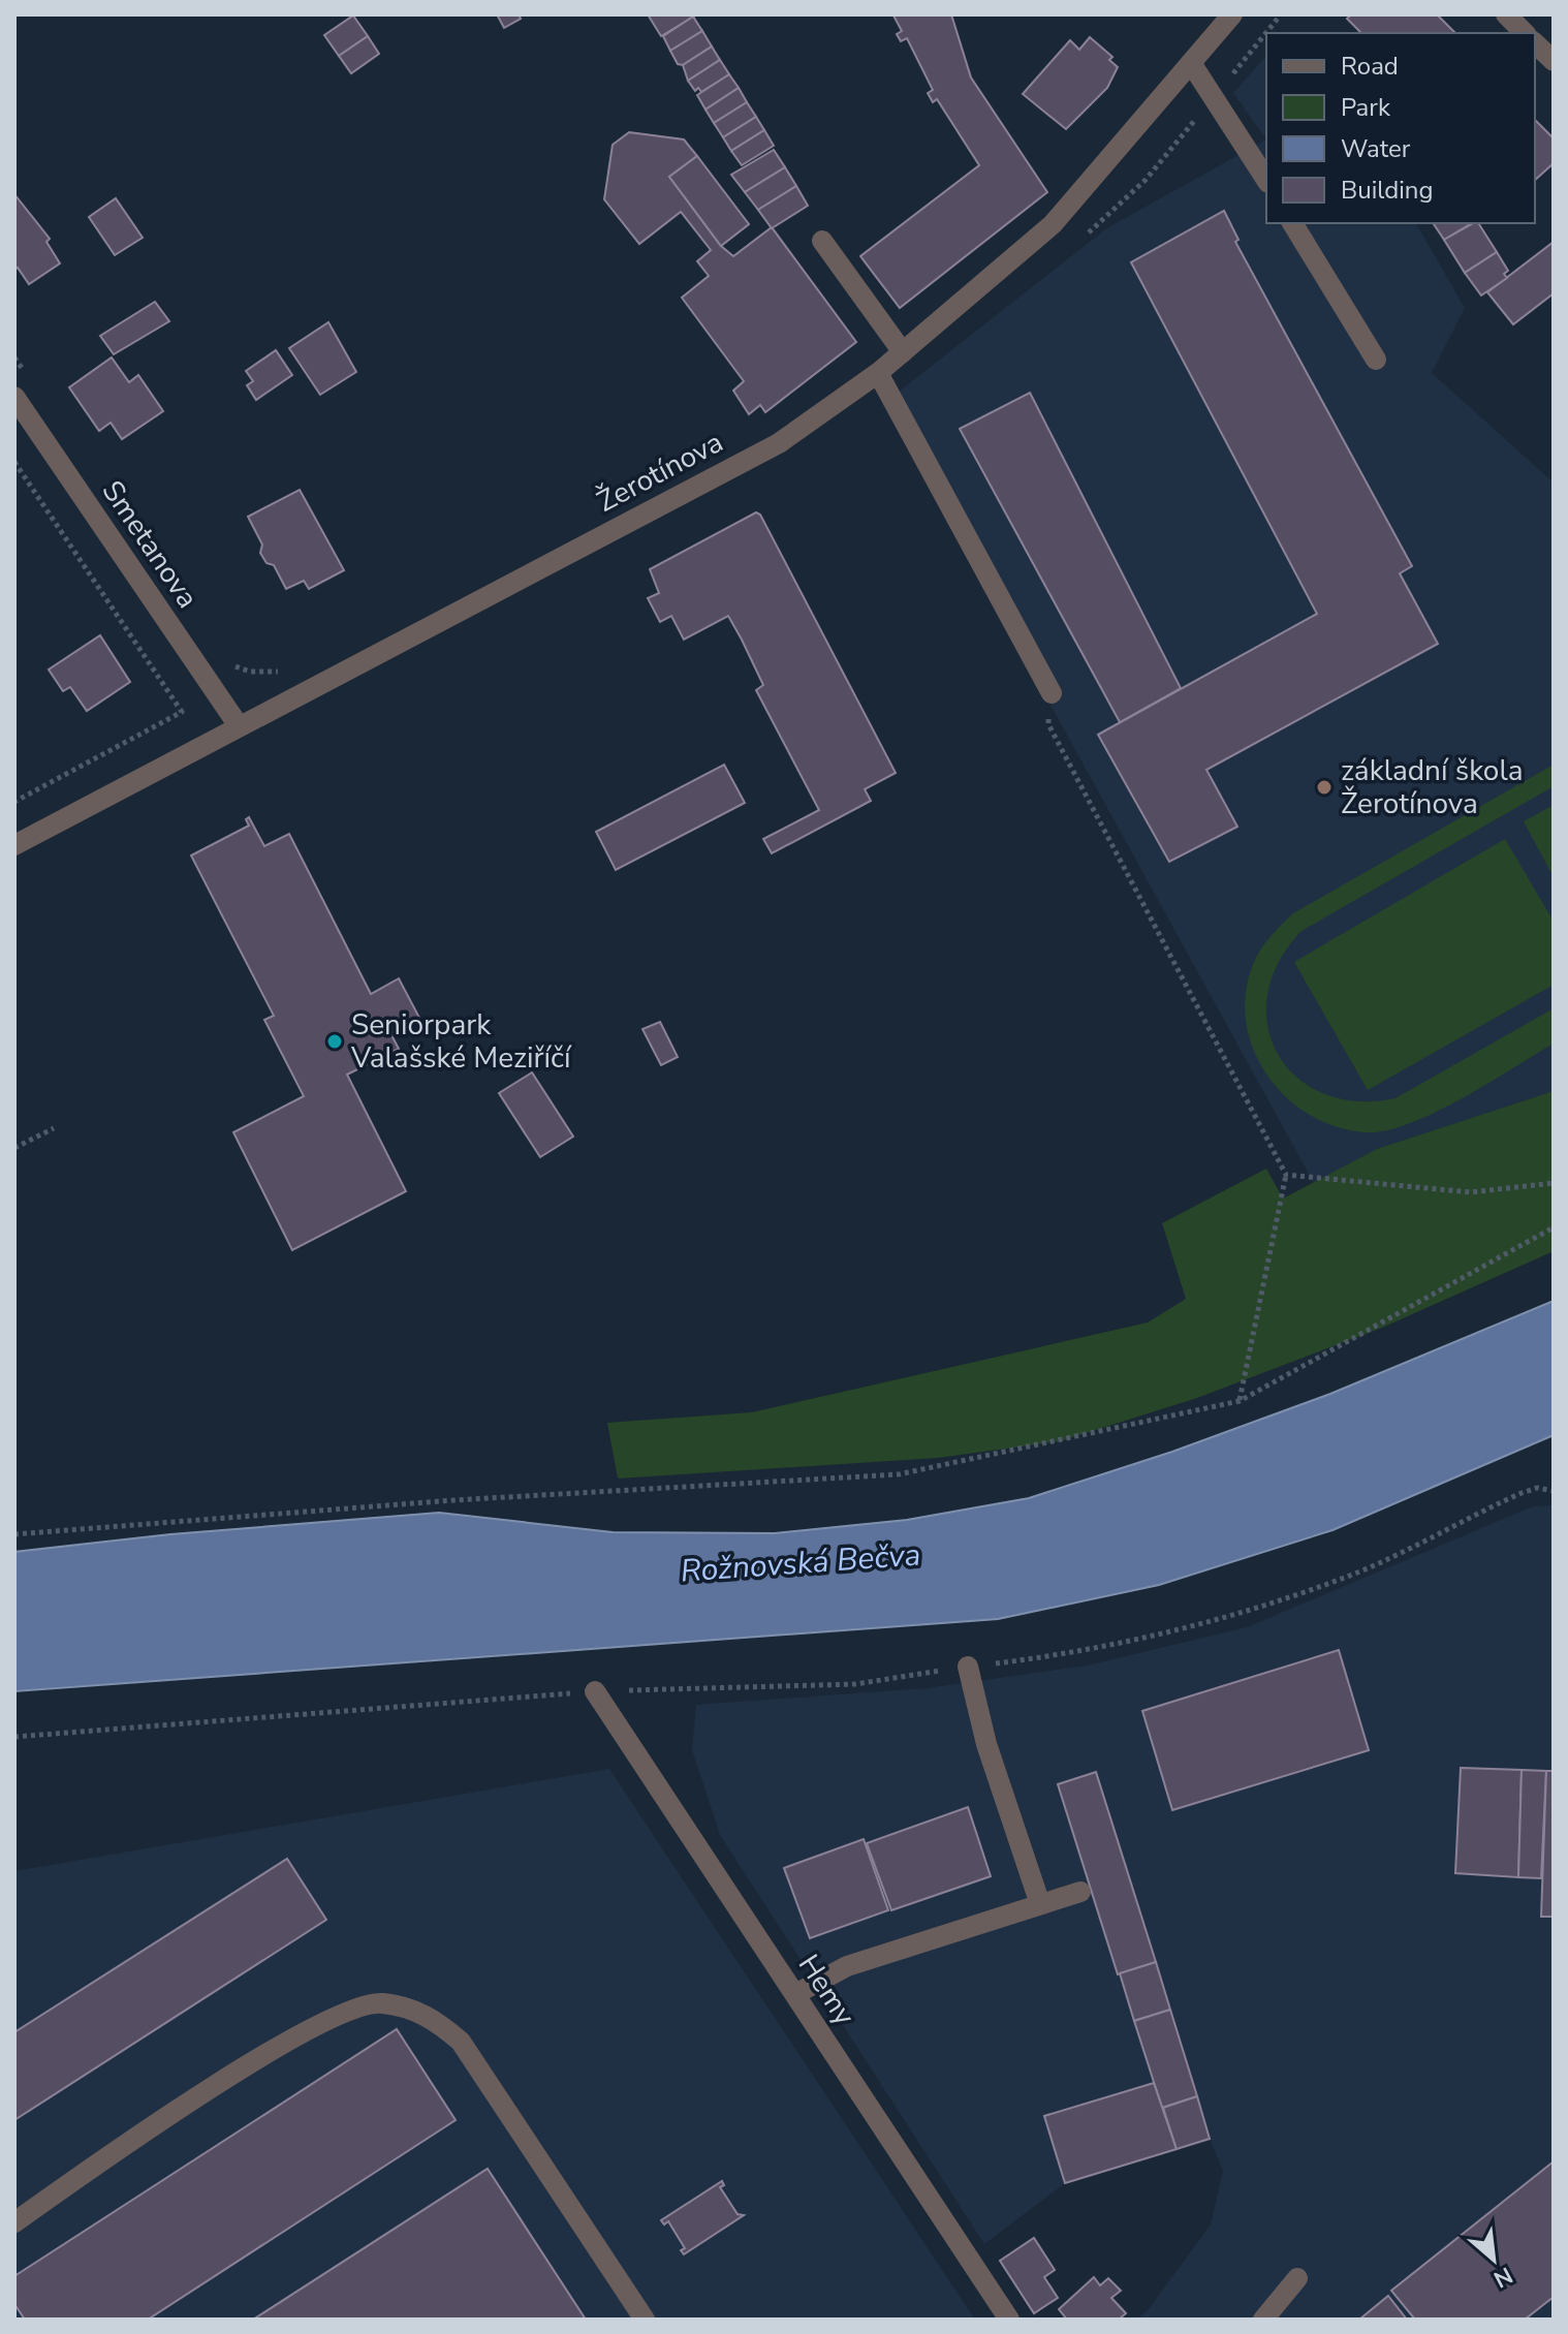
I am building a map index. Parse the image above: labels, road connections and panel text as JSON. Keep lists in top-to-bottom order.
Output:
{
  "streets": {
    "street": ["Žerotínova", "Smetanova", "Hemy"]
  },
  "crossings": [
    ["Žerotínova", "Smetanova"]
  ],
  "water": ["Rožnovská Bečva"],
  "places": ["základní škola Žerotínova", "Seniorpark Valašské Meziříčí"],
  "legend": [
    "Road",
    "Park",
    "Water",
    "Building"
  ],
  "north": "bottom right"
}
